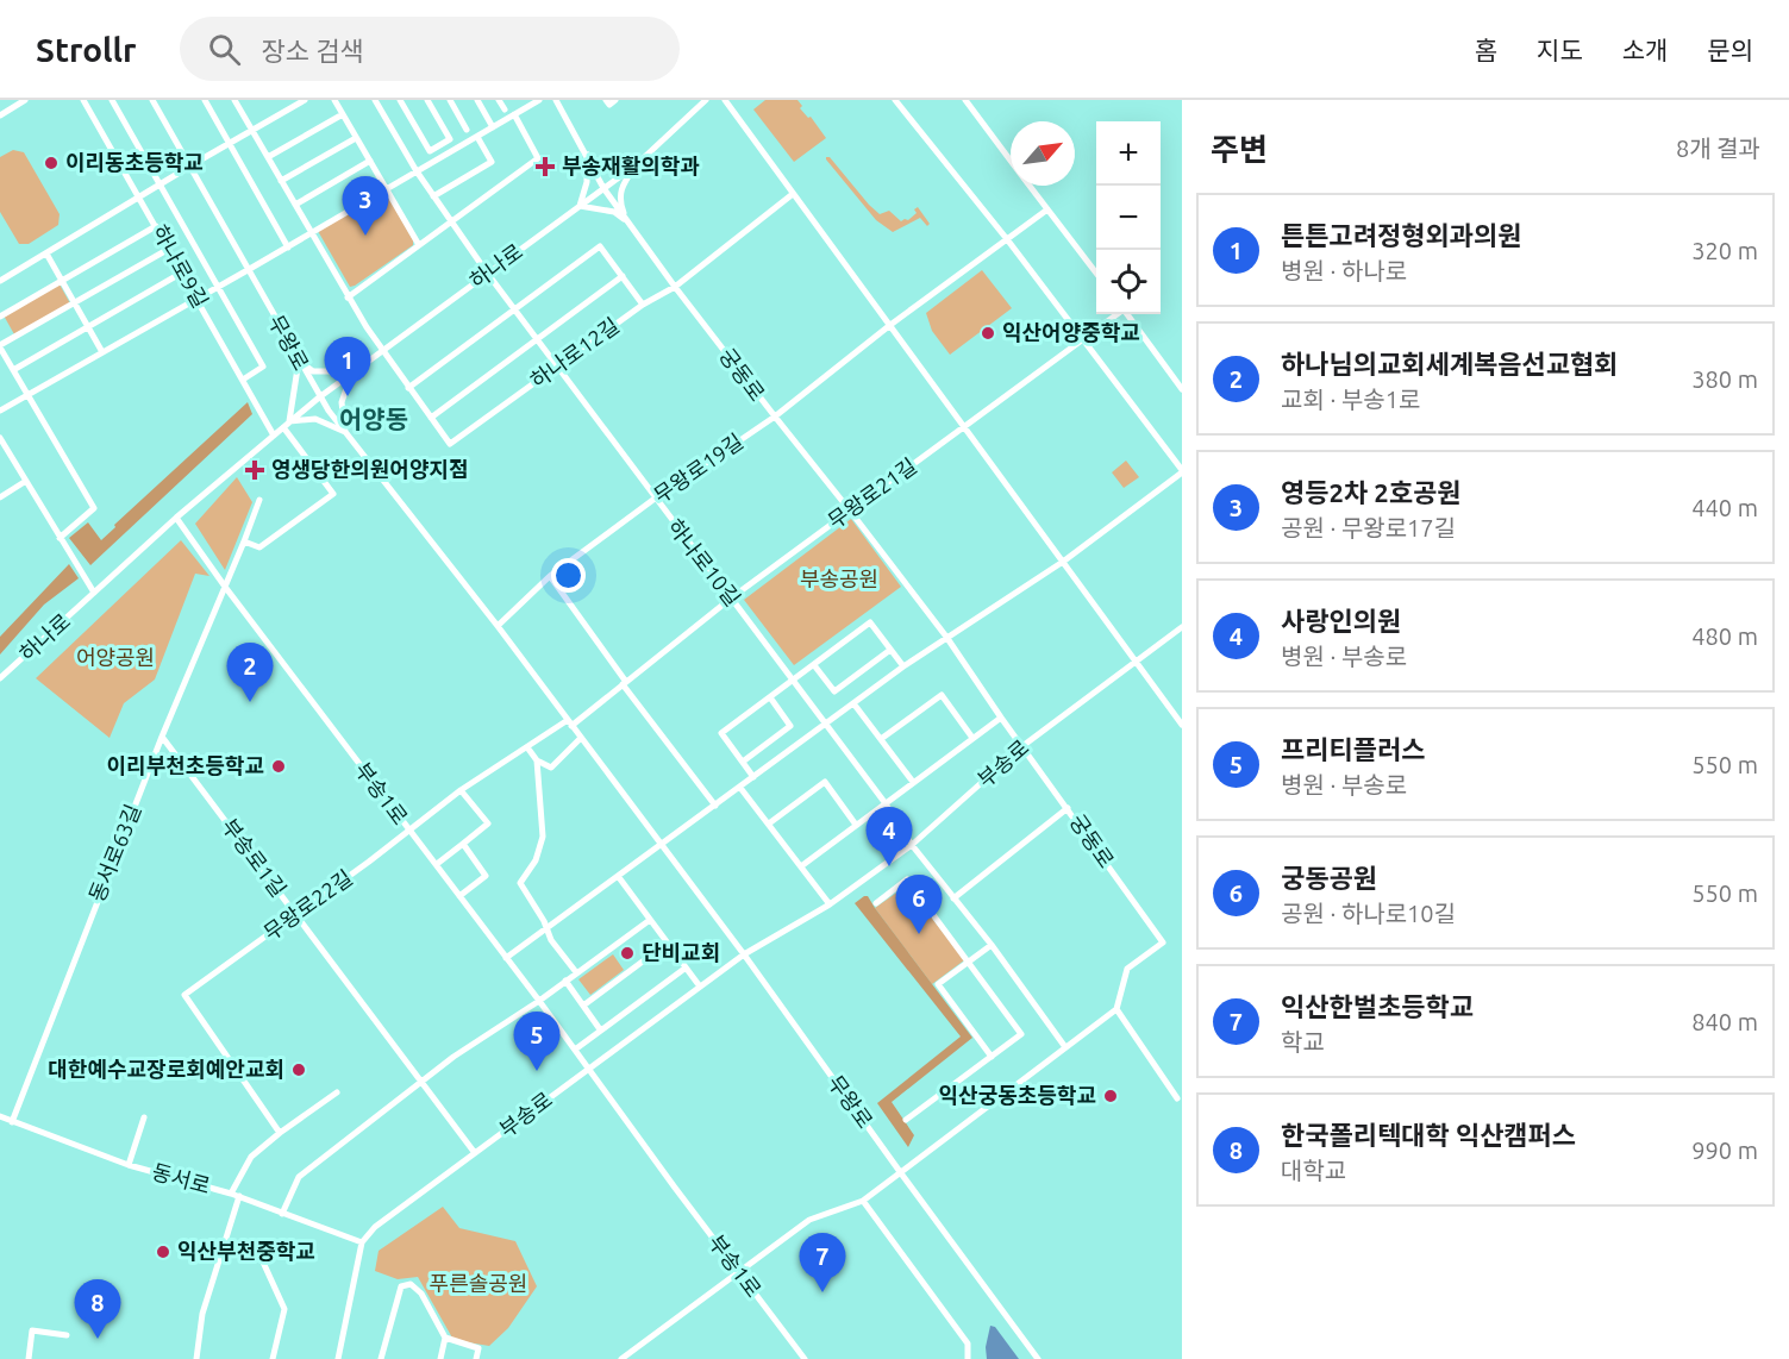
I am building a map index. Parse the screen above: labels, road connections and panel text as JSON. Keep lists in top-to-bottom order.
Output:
{
  "streets": {
    "street": [
      "하나로9길",
      "하나로",
      "무왕로",
      "하나로12길",
      "궁동로",
      "무왕로19길",
      "무왕로21길",
      "하나로10길",
      "부송로",
      "부송1로",
      "동서로63길",
      "부송로1길",
      "무왕로22길",
      "동서로"
    ]
  },
  "crossings": [
    ["하나로9길", "하나로"],
    ["하나로", "무왕로"],
    ["하나로", "하나로12길"],
    ["하나로", "궁동로"],
    ["하나로", "하나로10길"],
    ["하나로", "부송1로"],
    ["무왕로", "무왕로19길"],
    ["무왕로", "무왕로21길"],
    ["무왕로", "부송로"],
    ["무왕로", "무왕로22길"],
    ["하나로12길", "궁동로"],
    ["하나로12길", "하나로10길"],
    ["궁동로", "무왕로19길"],
    ["궁동로", "무왕로21길"],
    ["궁동로", "부송로"],
    ["무왕로19길", "하나로10길"],
    ["무왕로21길", "하나로10길"],
    ["무왕로21길", "무왕로22길"],
    ["하나로10길", "부송로"],
    ["부송로", "부송1로"],
    ["부송로", "부송로1길"],
    ["부송로", "동서로"],
    ["부송1로", "동서로63길"],
    ["부송1로", "무왕로22길"],
    ["동서로63길", "부송로1길"],
    ["동서로63길", "동서로"],
    ["부송로1길", "무왕로22길"]
  ],
  "districts": ["어양동"],
  "parks": ["부송공원", "어양공원", "푸른솔공원"],
  "places": {
    "other": [
      "이리동초등학교",
      "익산어양중학교",
      "이리부천초등학교",
      "단비교회",
      "대한예수교장로회예안교회",
      "익산궁동초등학교",
      "익산부천중학교"
    ],
    "health": ["부송재활의학과", "영생당한의원어양지점"]
  },
  "north": "top right",
  "page": {
    "header": "Strollr",
    "search": "장소 검색",
    "nav": [
      "홈",
      "지도",
      "소개",
      "문의"
    ],
    "heading": ["주변", "8개 결과"],
    "map_buttons": ["+", "−"],
    "pins": [
      "3",
      "1",
      "2",
      "4",
      "6",
      "5",
      "7",
      "8"
    ],
    "list": [
      {
        "mark": "1",
        "name": "튼튼고려정형외과의원",
        "note": "병원 · 하나로",
        "value": "320 m"
      },
      {
        "mark": "2",
        "name": "하나님의교회세계복음선교협회",
        "note": "교회 · 부송1로",
        "value": "380 m"
      },
      {
        "mark": "3",
        "name": "영등2차 2호공원",
        "note": "공원 · 무왕로17길",
        "value": "440 m"
      },
      {
        "mark": "4",
        "name": "사랑인의원",
        "note": "병원 · 부송로",
        "value": "480 m"
      },
      {
        "mark": "5",
        "name": "프리티플러스",
        "note": "병원 · 부송로",
        "value": "550 m"
      },
      {
        "mark": "6",
        "name": "궁동공원",
        "note": "공원 · 하나로10길",
        "value": "550 m"
      },
      {
        "mark": "7",
        "name": "익산한벌초등학교",
        "note": "학교",
        "value": "840 m"
      },
      {
        "mark": "8",
        "name": "한국폴리텍대학 익산캠퍼스",
        "note": "대학교",
        "value": "990 m"
      }
    ]
  }
}
